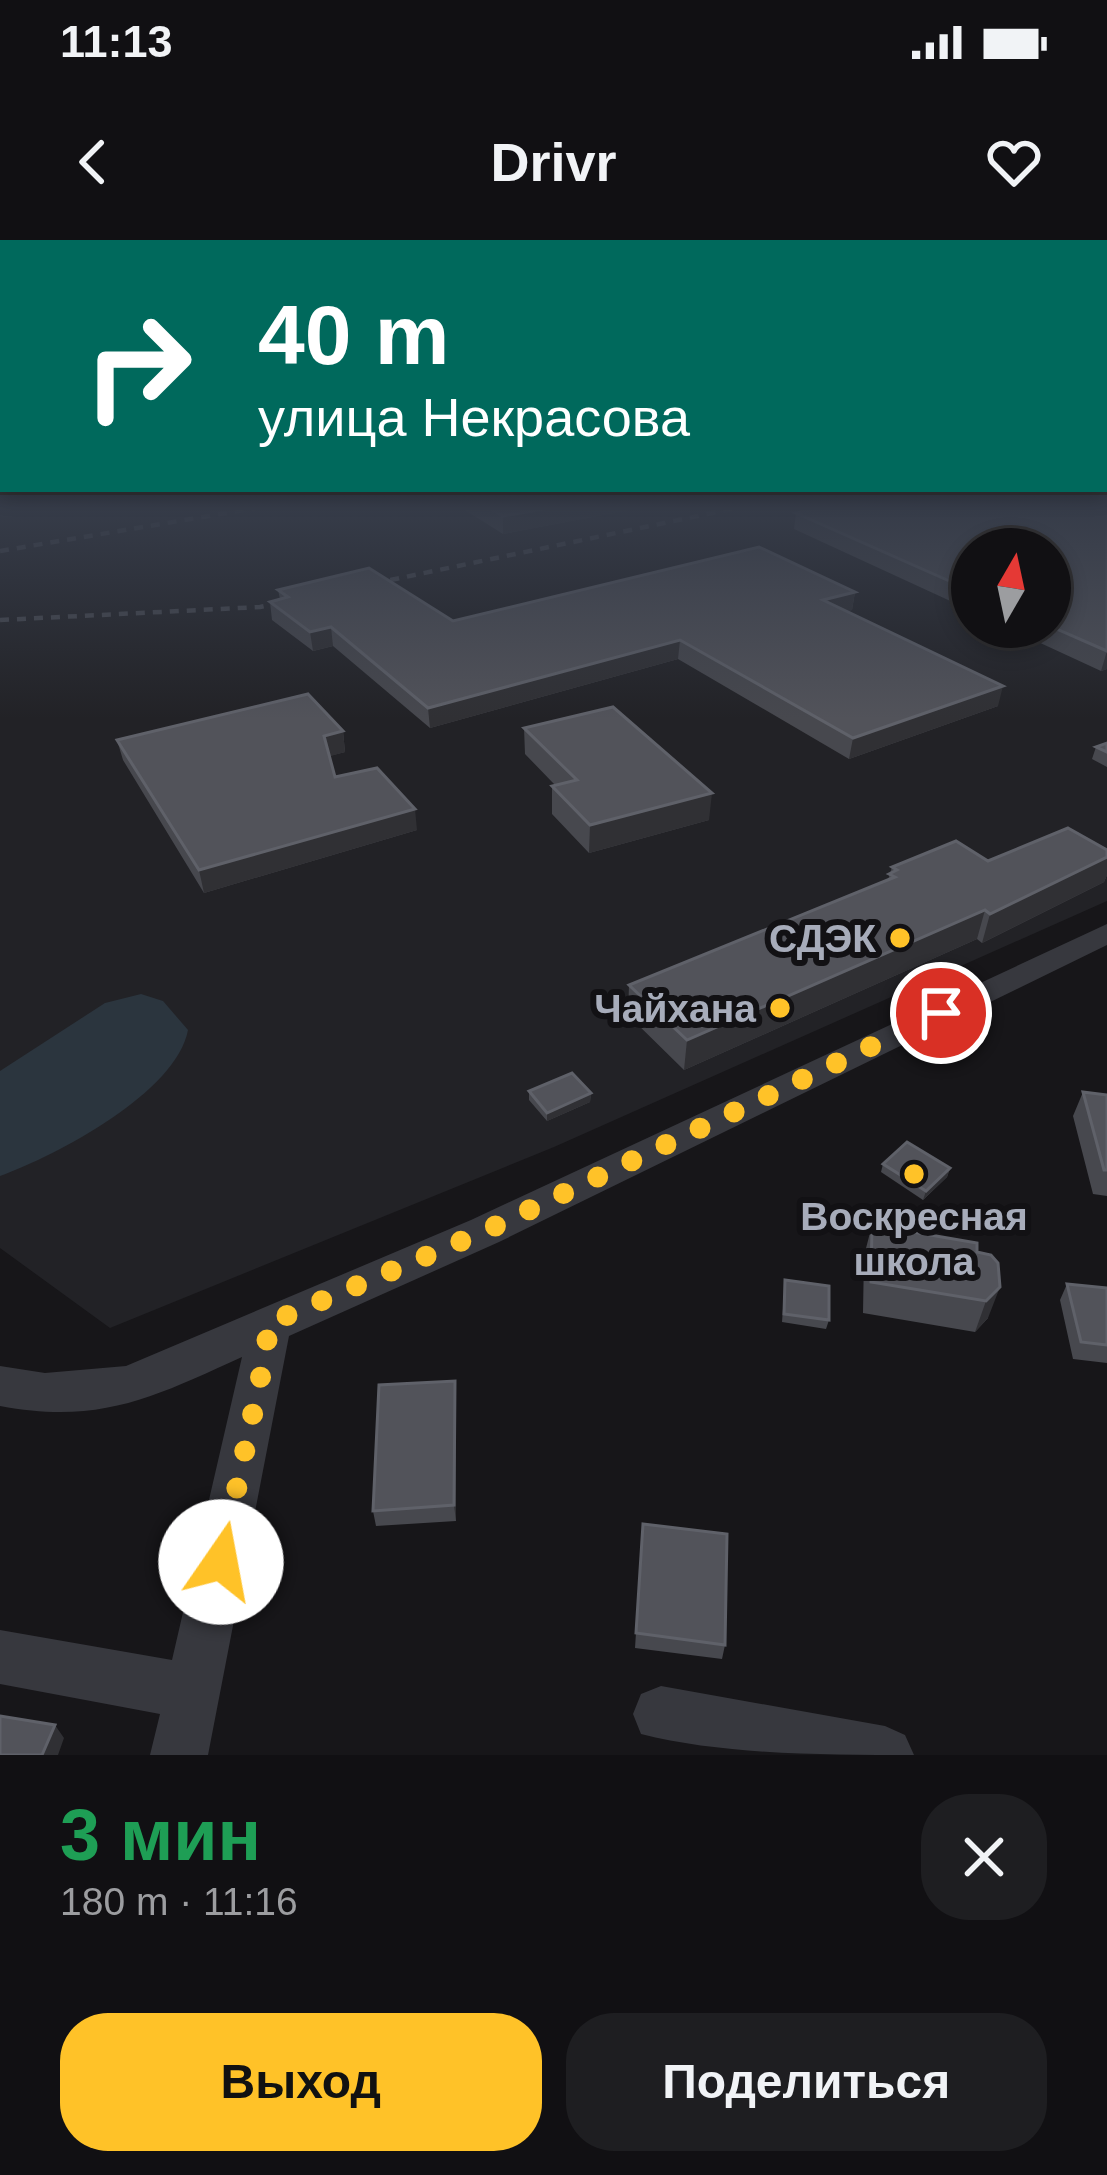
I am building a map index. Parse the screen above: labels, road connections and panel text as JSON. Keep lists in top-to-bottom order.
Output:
{
  "places": ["СДЭК", "Чайхана", "Воскресная школа"],
  "north": "top",
  "page": {
    "status": "11:13",
    "header": "Drivr",
    "turn": ["40 m", "улица Некрасова"],
    "heading": ["3 мин", "180 m · 11:16"],
    "buttons": ["Выход", "Поделиться"]
  }
}
